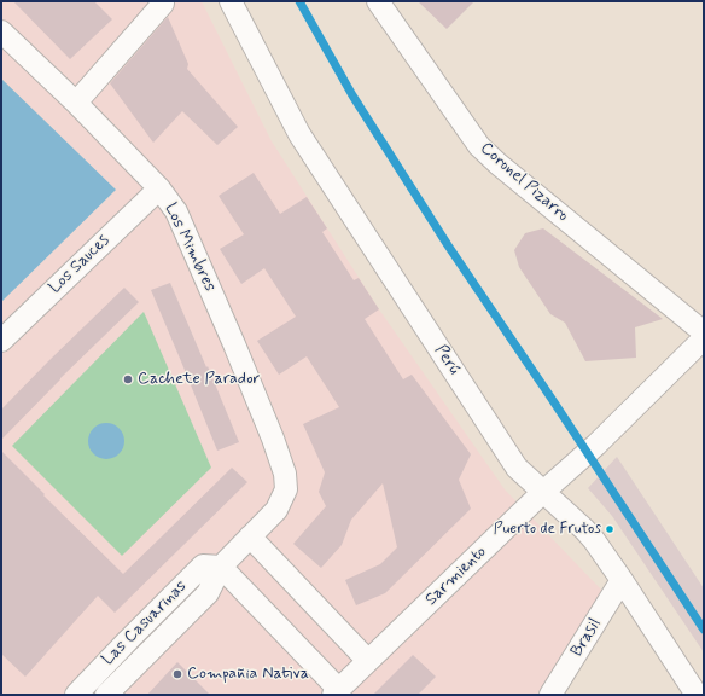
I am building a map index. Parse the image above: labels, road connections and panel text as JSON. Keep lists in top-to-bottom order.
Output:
{
  "streets": {
    "street": [
      "Coronel Pizarro",
      "Los Mimbres",
      "Los Sauces",
      "Perú",
      "Sarmiento",
      "Las Casuarinas",
      "Brasil"
    ]
  },
  "crossings": [
    ["Los Mimbres", "Los Sauces"],
    ["Los Mimbres", "Las Casuarinas"],
    ["Perú", "Sarmiento"],
    ["Perú", "Brasil"]
  ],
  "places": ["Cachete Parador", "Puerto de Frutos", "Compañia Nativa"]
}
